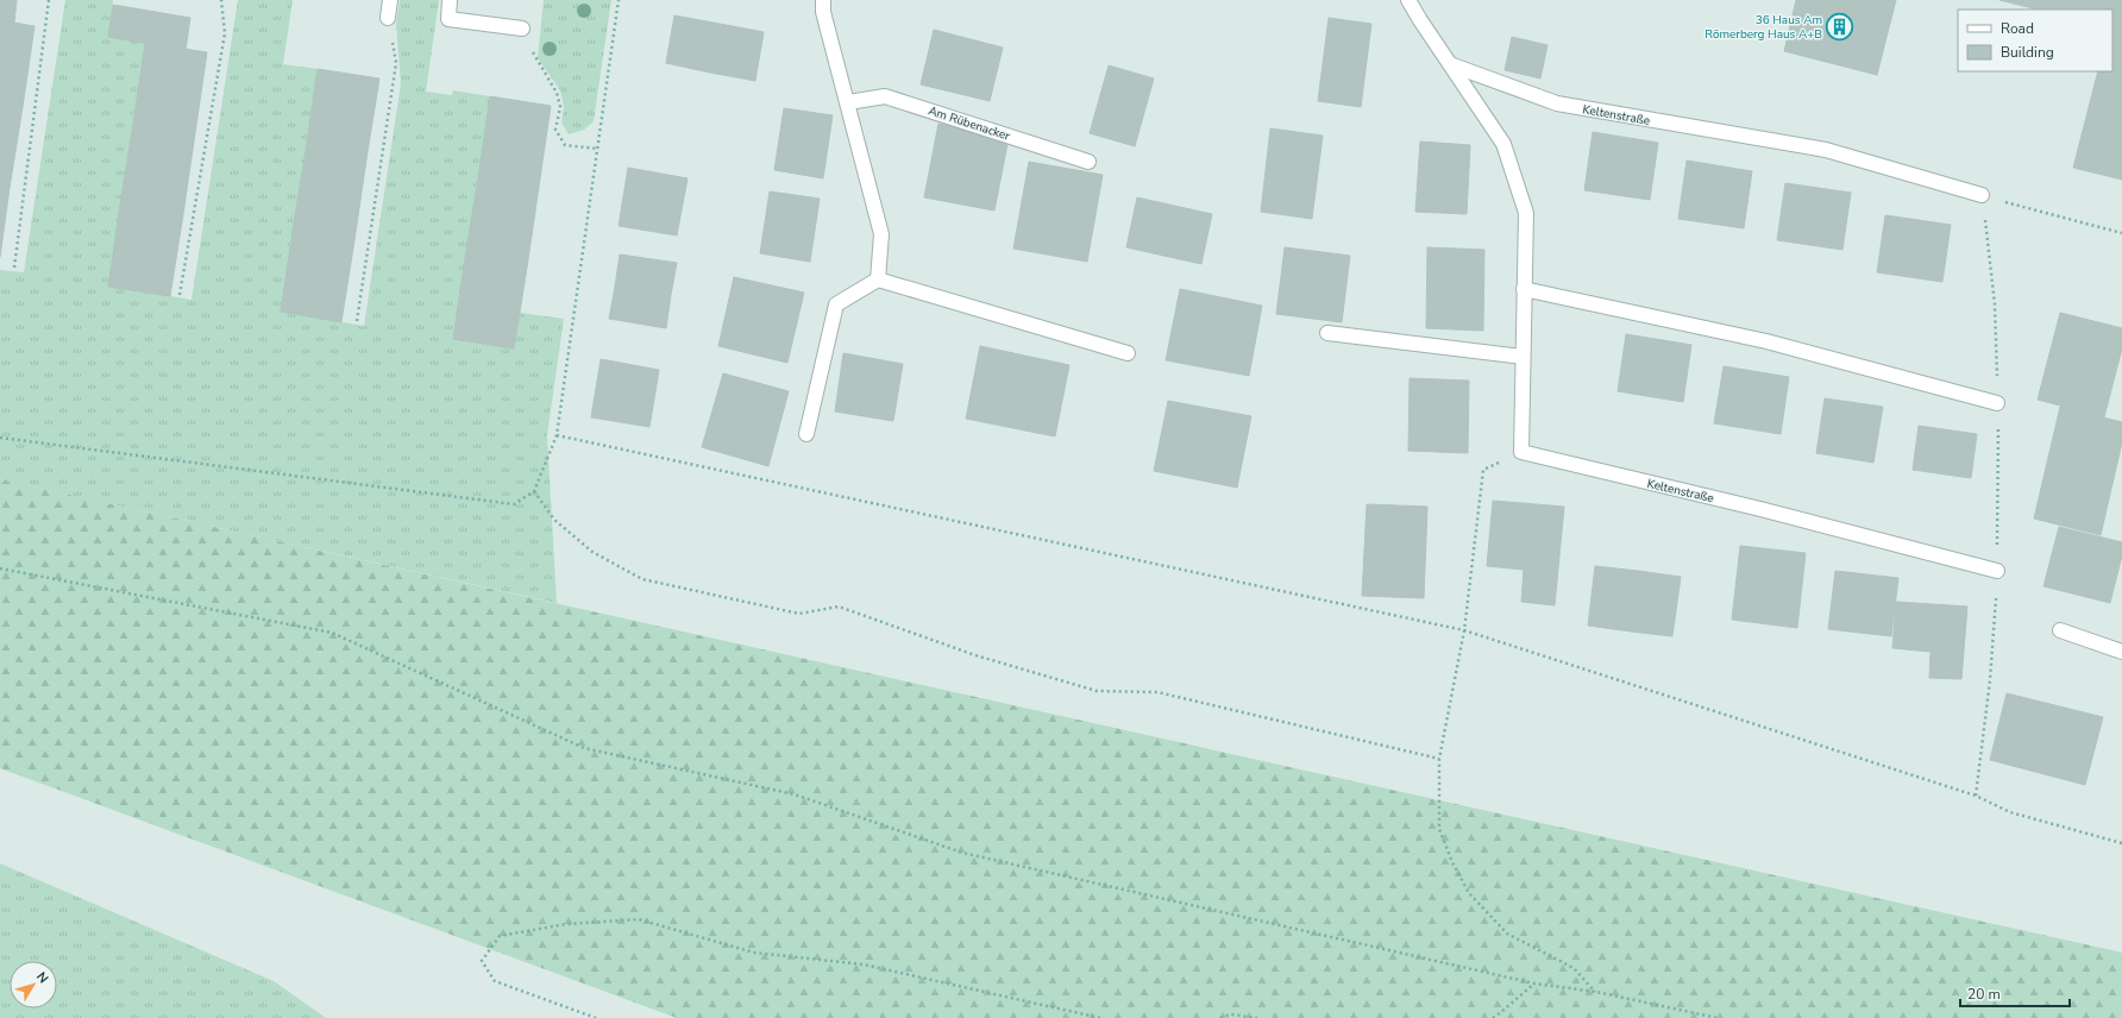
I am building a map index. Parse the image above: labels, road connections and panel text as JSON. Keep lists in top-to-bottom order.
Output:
{
  "streets": {
    "street": ["Keltenstraße", "Am Rübenacker"]
  },
  "places": {
    "building": ["36 Haus Am Römerberg Haus A+B"]
  },
  "legend": ["Road", "Building"],
  "scale_bar": "20 m",
  "north": "top right"
}
